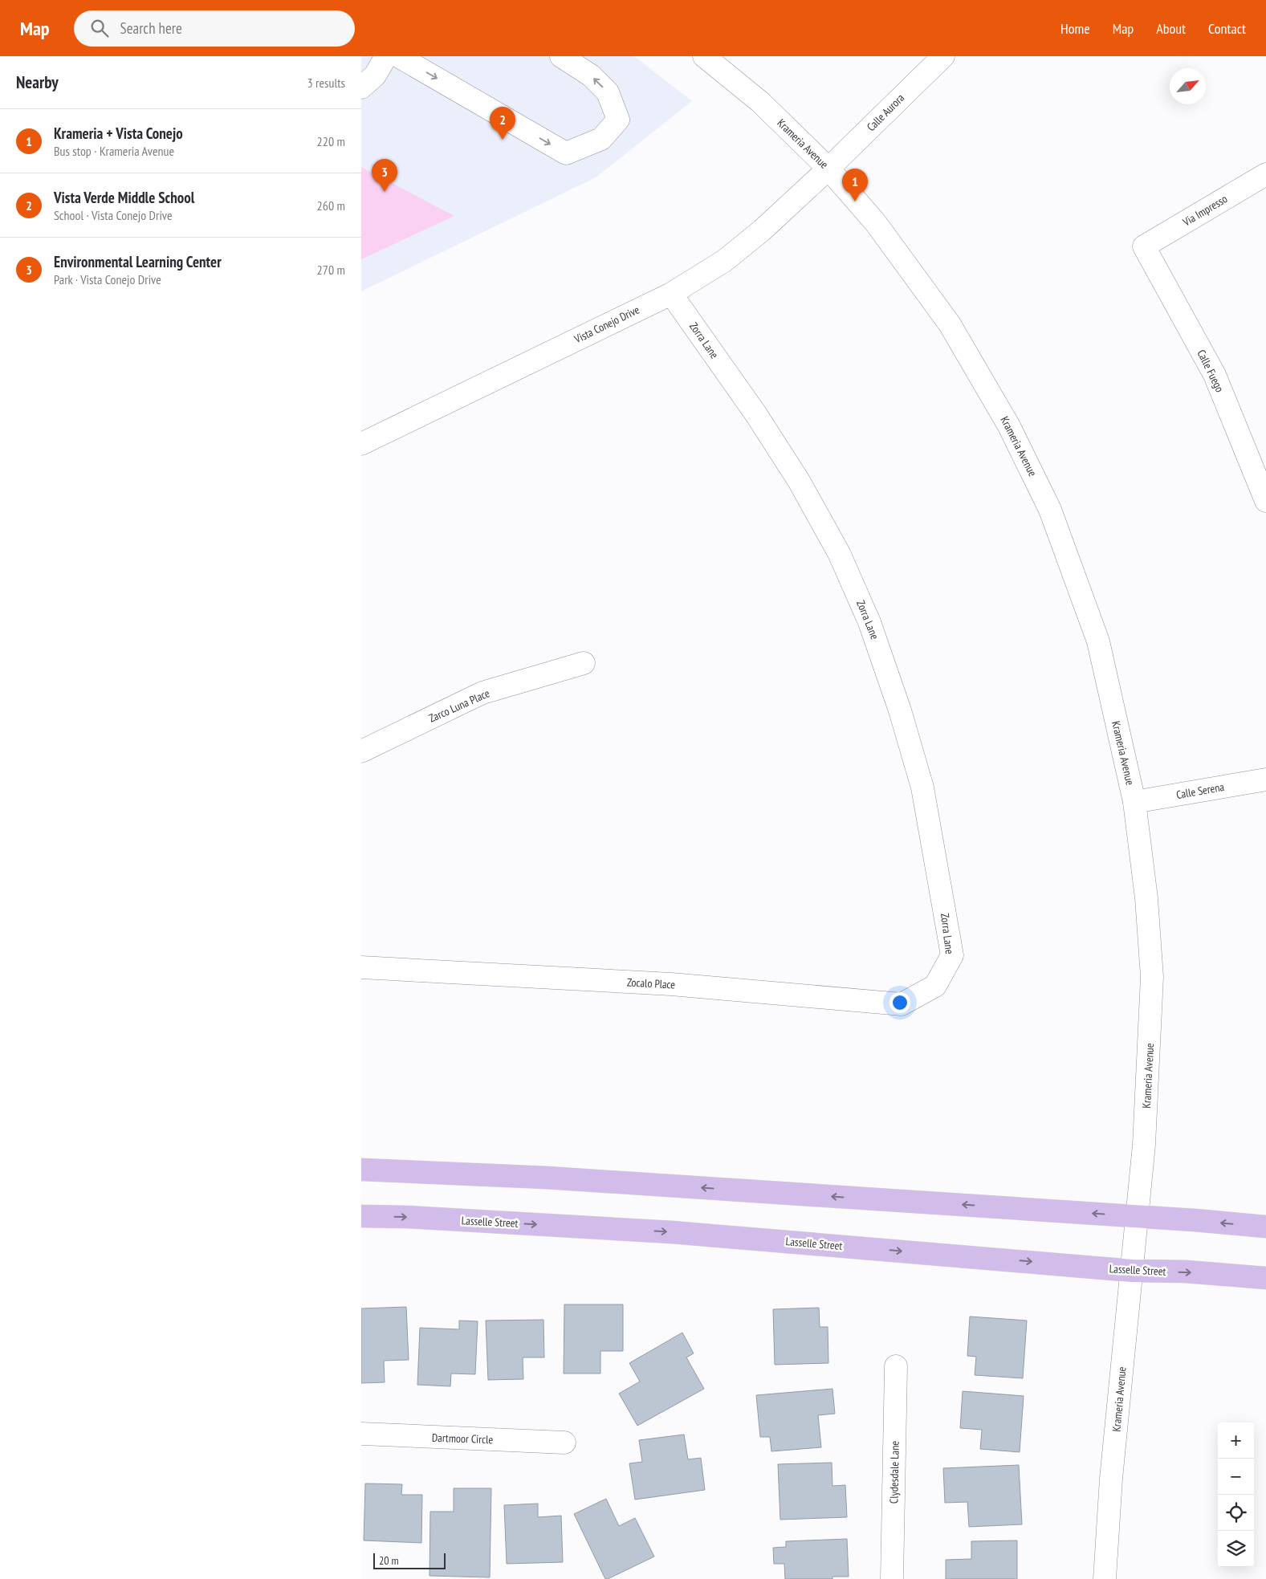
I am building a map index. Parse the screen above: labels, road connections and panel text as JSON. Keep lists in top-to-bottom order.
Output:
{
  "streets": {
    "main road": ["Lasselle Street"],
    "street": [
      "Calle Aurora",
      "Krameria Avenue",
      "Via Impresso",
      "Vista Conejo Drive",
      "Zorra Lane",
      "Calle Fuego",
      "Zarco Luna Place",
      "Calle Serena",
      "Zocalo Place",
      "Dartmoor Circle",
      "Clydesdale Lane"
    ]
  },
  "crossings": [
    ["Calle Aurora", "Krameria Avenue"],
    ["Calle Aurora", "Vista Conejo Drive"],
    ["Krameria Avenue", "Vista Conejo Drive"],
    ["Krameria Avenue", "Calle Serena"],
    ["Krameria Avenue", "Lasselle Street"],
    ["Via Impresso", "Calle Fuego"],
    ["Vista Conejo Drive", "Zorra Lane"],
    ["Zorra Lane", "Zocalo Place"]
  ],
  "scale_bar": "20 m",
  "north": "top right",
  "page": {
    "header": "Map",
    "search": "Search here",
    "nav": [
      "Home",
      "Map",
      "About",
      "Contact"
    ],
    "heading": ["Nearby", "3 results"],
    "pins": ["2", "3", "1"],
    "list": [
      {
        "mark": "1",
        "name": "Krameria + Vista Conejo",
        "note": "Bus stop · Krameria Avenue",
        "value": "220 m"
      },
      {
        "mark": "2",
        "name": "Vista Verde Middle School",
        "note": "School · Vista Conejo Drive",
        "value": "260 m"
      },
      {
        "mark": "3",
        "name": "Environmental Learning Center",
        "note": "Park · Vista Conejo Drive",
        "value": "270 m"
      }
    ],
    "map_buttons": ["+", "−"],
    "scale": "20 m"
  }
}
